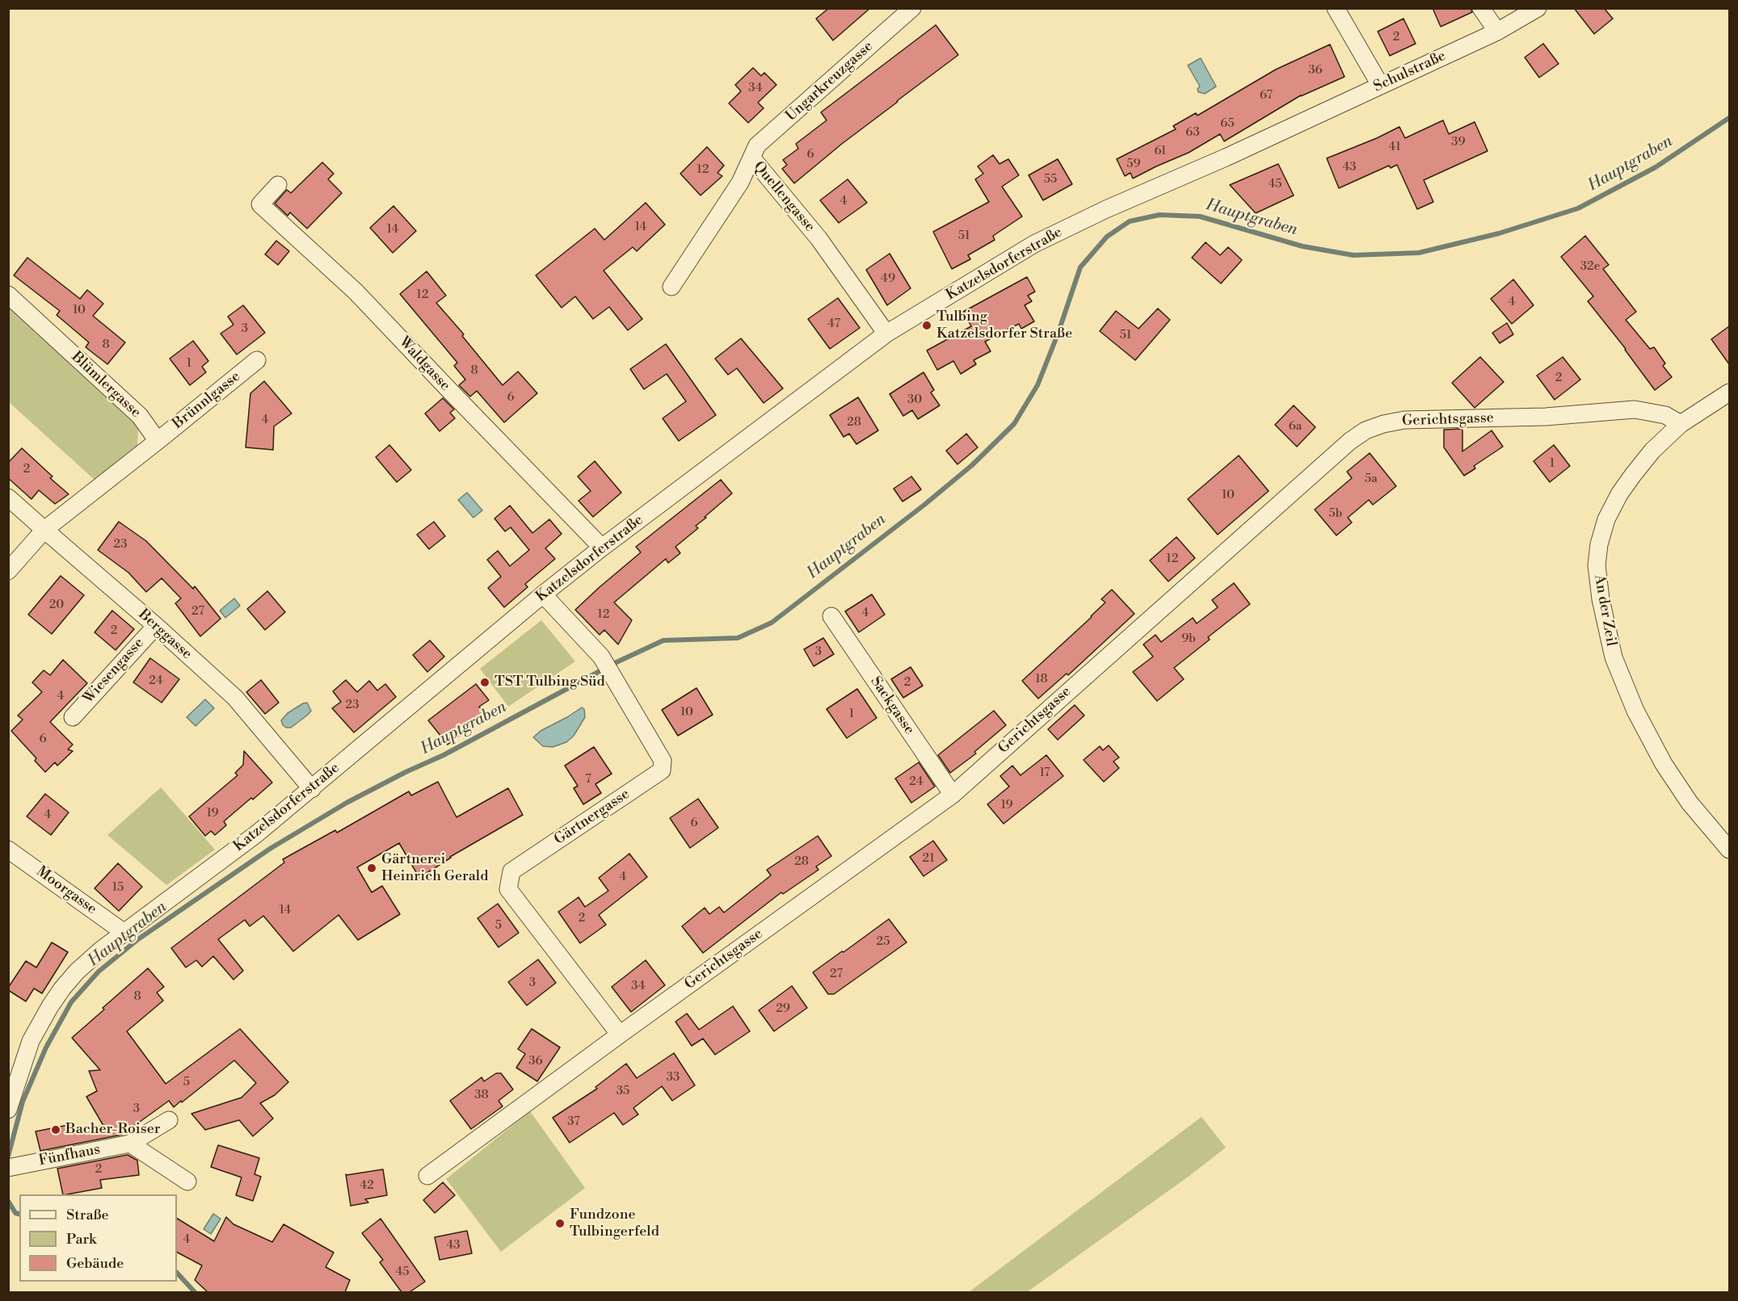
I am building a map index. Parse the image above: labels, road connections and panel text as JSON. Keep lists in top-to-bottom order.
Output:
{
  "streets": {
    "street": [
      "Schulstraße",
      "Ungarkreuzgasse",
      "Quellengasse",
      "Katzelsdorferstraße",
      "Waldgasse",
      "Blümlergasse",
      "Brünnlgasse",
      "Gerichtsgasse",
      "An der Zeil",
      "Berggasse",
      "Wiesengasse",
      "Sackgasse",
      "Gärtnergasse",
      "Moorgasse",
      "Fünfhaus"
    ]
  },
  "crossings": [
    ["Schulstraße", "Katzelsdorferstraße"],
    ["Ungarkreuzgasse", "Quellengasse"],
    ["Quellengasse", "Katzelsdorferstraße"],
    ["Katzelsdorferstraße", "Waldgasse"],
    ["Katzelsdorferstraße", "Berggasse"],
    ["Katzelsdorferstraße", "Gärtnergasse"],
    ["Katzelsdorferstraße", "Moorgasse"],
    ["Blümlergasse", "Brünnlgasse"],
    ["Gerichtsgasse", "An der Zeil"],
    ["Gerichtsgasse", "Sackgasse"],
    ["Gerichtsgasse", "Gärtnergasse"],
    ["Berggasse", "Wiesengasse"]
  ],
  "water": ["Hauptgraben"],
  "places": [
    "Tulbing Katzelsdorfer Straße",
    "TST Tulbing Süd",
    "Gärtnerei Heinrich Gerald",
    "Bacher-Roiser",
    "Fundzone Tulbingerfeld"
  ],
  "house_numbers": [
    "2",
    "36",
    "34",
    "67",
    "65",
    "63",
    "39",
    "41",
    "61",
    "6",
    "59",
    "43",
    "12",
    "55",
    "45",
    "4",
    "14",
    "14",
    "51",
    "32e",
    "49",
    "12",
    "4",
    "10",
    "47",
    "3",
    "51",
    "8",
    "1",
    "8",
    "2",
    "6",
    "30",
    "4",
    "28",
    "6a",
    "1",
    "2",
    "5a",
    "10",
    "5b",
    "23",
    "12",
    "20",
    "27",
    "4",
    "12",
    "2",
    "9b",
    "3",
    "18",
    "24",
    "2",
    "4",
    "23",
    "10",
    "1",
    "6",
    "17",
    "7",
    "24",
    "19",
    "19",
    "4",
    "6",
    "21",
    "28",
    "4",
    "15",
    "14",
    "2",
    "5",
    "25",
    "27",
    "3",
    "34",
    "8",
    "29",
    "36",
    "33",
    "5",
    "35",
    "38",
    "3",
    "37",
    "2",
    "42",
    "4",
    "43",
    "45"
  ],
  "legend": ["Straße", "Park", "Gebäude"]
}
